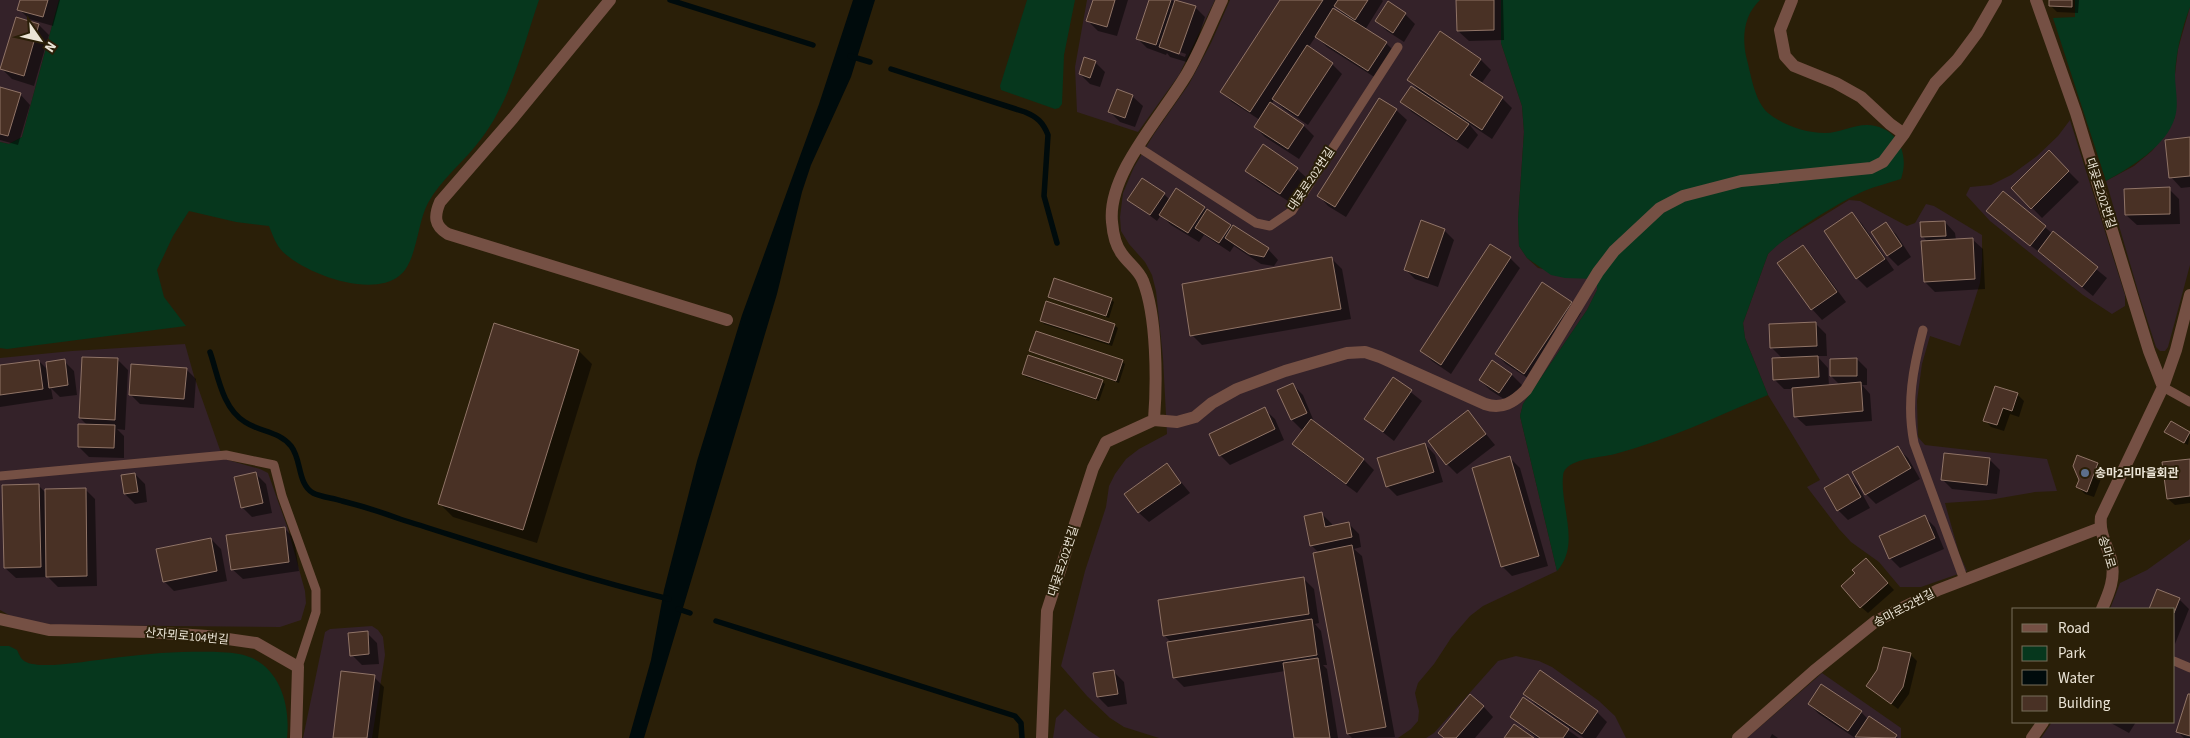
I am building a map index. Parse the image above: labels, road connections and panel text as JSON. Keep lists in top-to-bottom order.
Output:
{
  "streets": {
    "street": [
      "대곶로202번길",
      "송마로",
      "송마로52번길",
      "산자뫼로104번길"
    ]
  },
  "crossings": [
    ["대곶로202번길", "송마로"],
    ["송마로", "송마로52번길"]
  ],
  "places": ["송마2리마을회관"],
  "legend": [
    "Road",
    "Park",
    "Water",
    "Building"
  ],
  "north": "bottom right"
}
